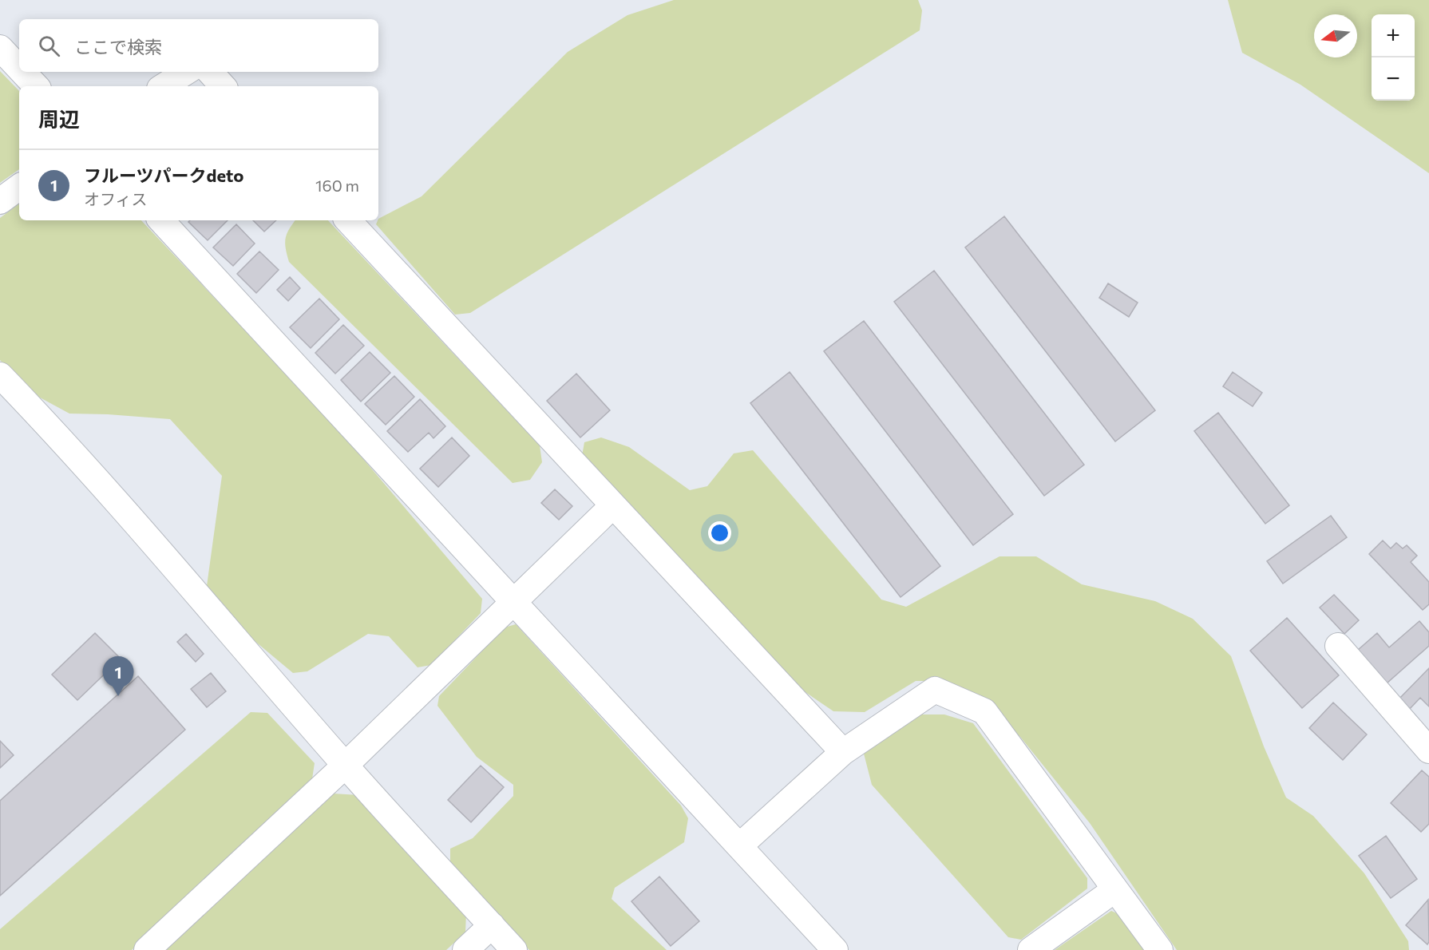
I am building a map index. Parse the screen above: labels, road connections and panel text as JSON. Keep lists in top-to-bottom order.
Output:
{
  "north": "left",
  "page": {
    "map_buttons": ["+", "−"],
    "search": "ここで検索",
    "heading": "周辺",
    "list": [
      {
        "mark": "1",
        "name": "フルーツパークdeto",
        "note": "オフィス",
        "value": "160 m"
      }
    ],
    "pins": "1"
  }
}
